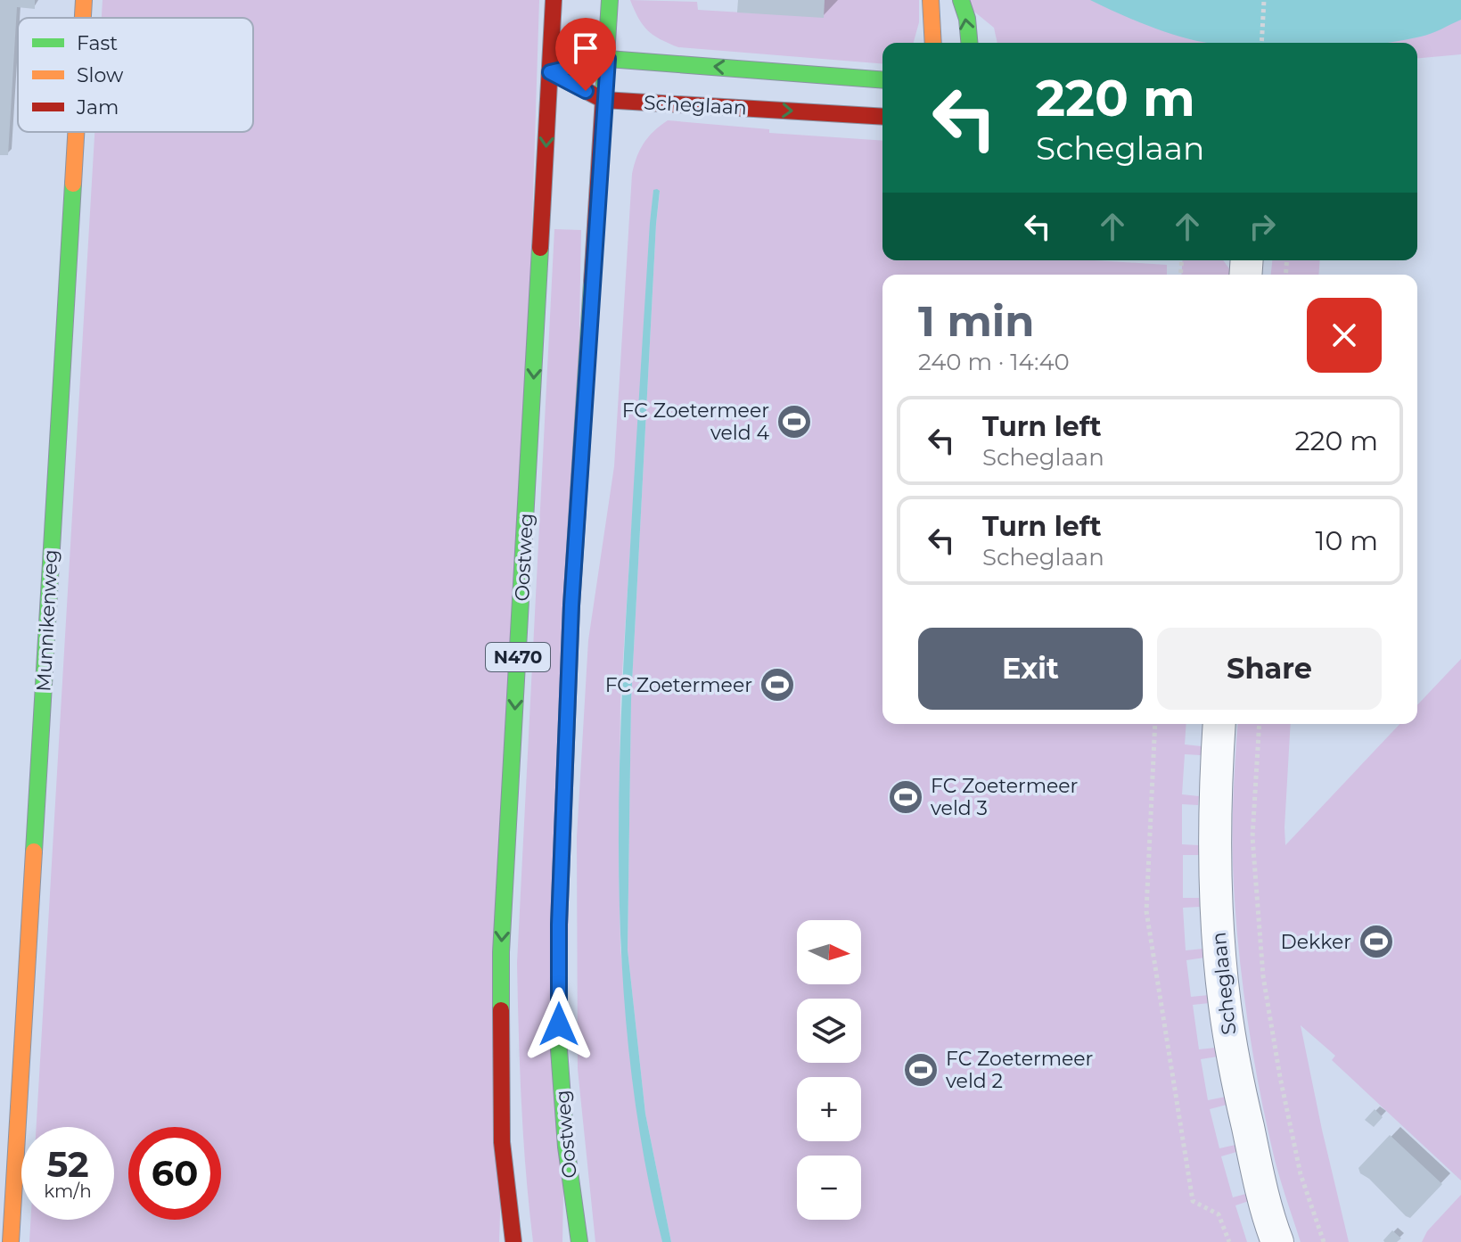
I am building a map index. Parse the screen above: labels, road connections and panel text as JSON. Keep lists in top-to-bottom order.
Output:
{
  "streets": {
    "main road": [
      "Scheglaan",
      "Oostweg",
      "Munnikenweg",
      "N470"
    ]
  },
  "crossings": [
    ["Scheglaan", "Oostweg"]
  ],
  "places": {
    "sports": [
      "FC Zoetermeer veld 4",
      "FC Zoetermeer",
      "FC Zoetermeer veld 3",
      "Dekker",
      "FC Zoetermeer veld 2"
    ]
  },
  "legend": ["Fast", "Slow", "Jam"],
  "north": "right",
  "page": {
    "turn": ["220 m", "Scheglaan"],
    "heading": ["1 min", "240 m · 14:40"],
    "list": [
      {
        "name": "Turn left",
        "note": "Scheglaan",
        "value": "220 m"
      },
      {
        "name": "Turn left",
        "note": "Scheglaan",
        "value": "10 m"
      }
    ],
    "buttons": ["Exit", "Share"],
    "map_buttons": ["+", "−"],
    "speed": "52 km/h",
    "limit": "60"
  }
}
